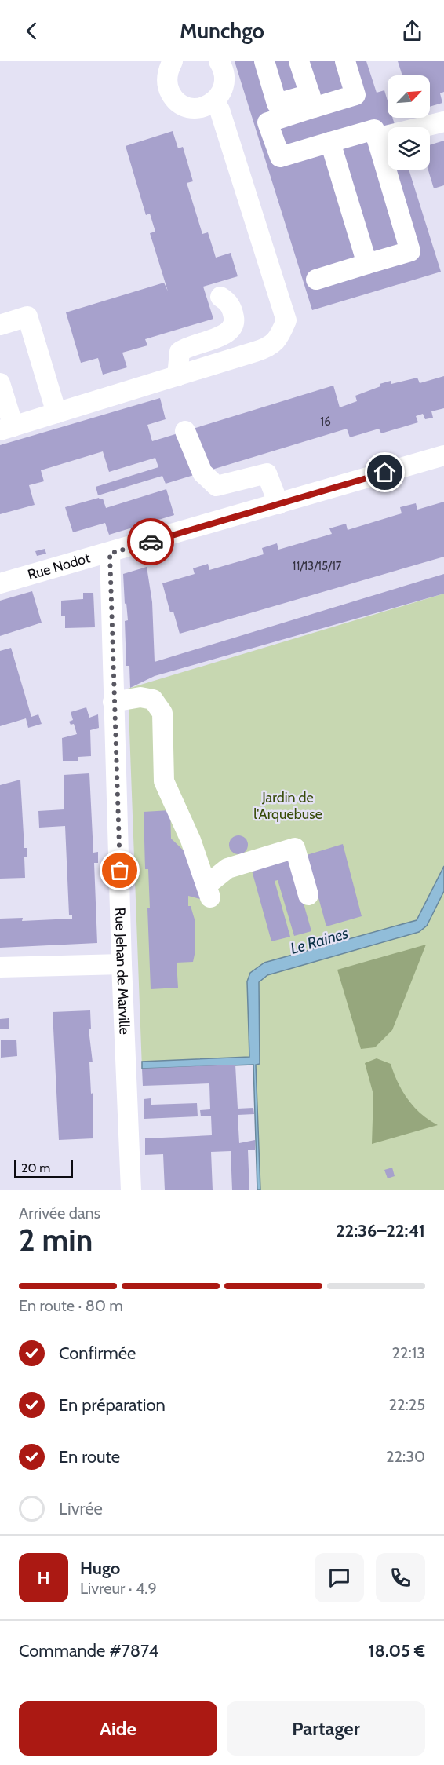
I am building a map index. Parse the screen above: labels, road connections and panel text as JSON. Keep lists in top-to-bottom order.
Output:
{
  "streets": {
    "street": ["Rue Nodot", "Rue Jehan de Marville"]
  },
  "crossings": [
    ["Rue Nodot", "Rue Jehan de Marville"]
  ],
  "water": ["Le Raines"],
  "parks": ["Jardin de l'Arquebuse"],
  "house_numbers": ["16", "11/13/15/17"],
  "scale_bar": "20 m",
  "north": "top right",
  "page": {
    "header": "Munchgo",
    "scale": "20 m",
    "heading": ["2 min", "Arrivée dans", "22:36–22:41"],
    "panel": [
      "Hugo",
      "Livreur · 4.9",
      "Commande #7874",
      "18.05 €"
    ],
    "bar": "En route · 80 m",
    "list": [
      ["Confirmée", "22:13"],
      ["En préparation", "22:25"],
      ["En route", "22:30"],
      "Livrée"
    ],
    "round": "H",
    "buttons": ["Aide", "Partager"]
  }
}
